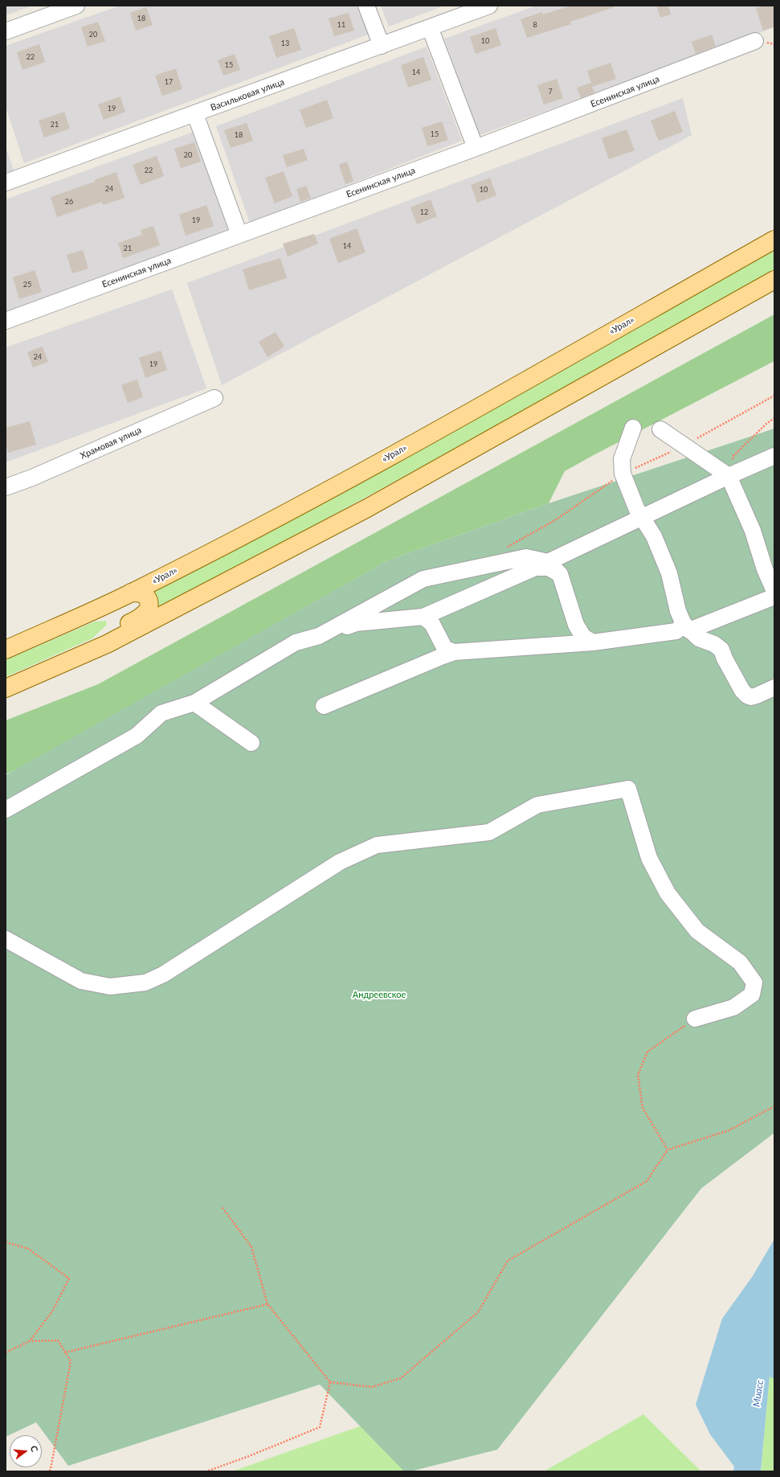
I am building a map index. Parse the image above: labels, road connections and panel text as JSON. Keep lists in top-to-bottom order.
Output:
{
  "streets": {
    "main road": ["«Урал»"],
    "street": ["Есенинская улица", "Васильковая улица", "Храмовая улица"]
  },
  "water": ["Миасс"],
  "parks": ["Андреевское"],
  "house_numbers": [
    "18",
    "11",
    "8",
    "20",
    "10",
    "13",
    "22",
    "15",
    "14",
    "17",
    "7",
    "19",
    "21",
    "15",
    "18",
    "20",
    "22",
    "24",
    "10",
    "26",
    "12",
    "19",
    "14",
    "21",
    "25",
    "24",
    "19"
  ],
  "north": "right"
}
